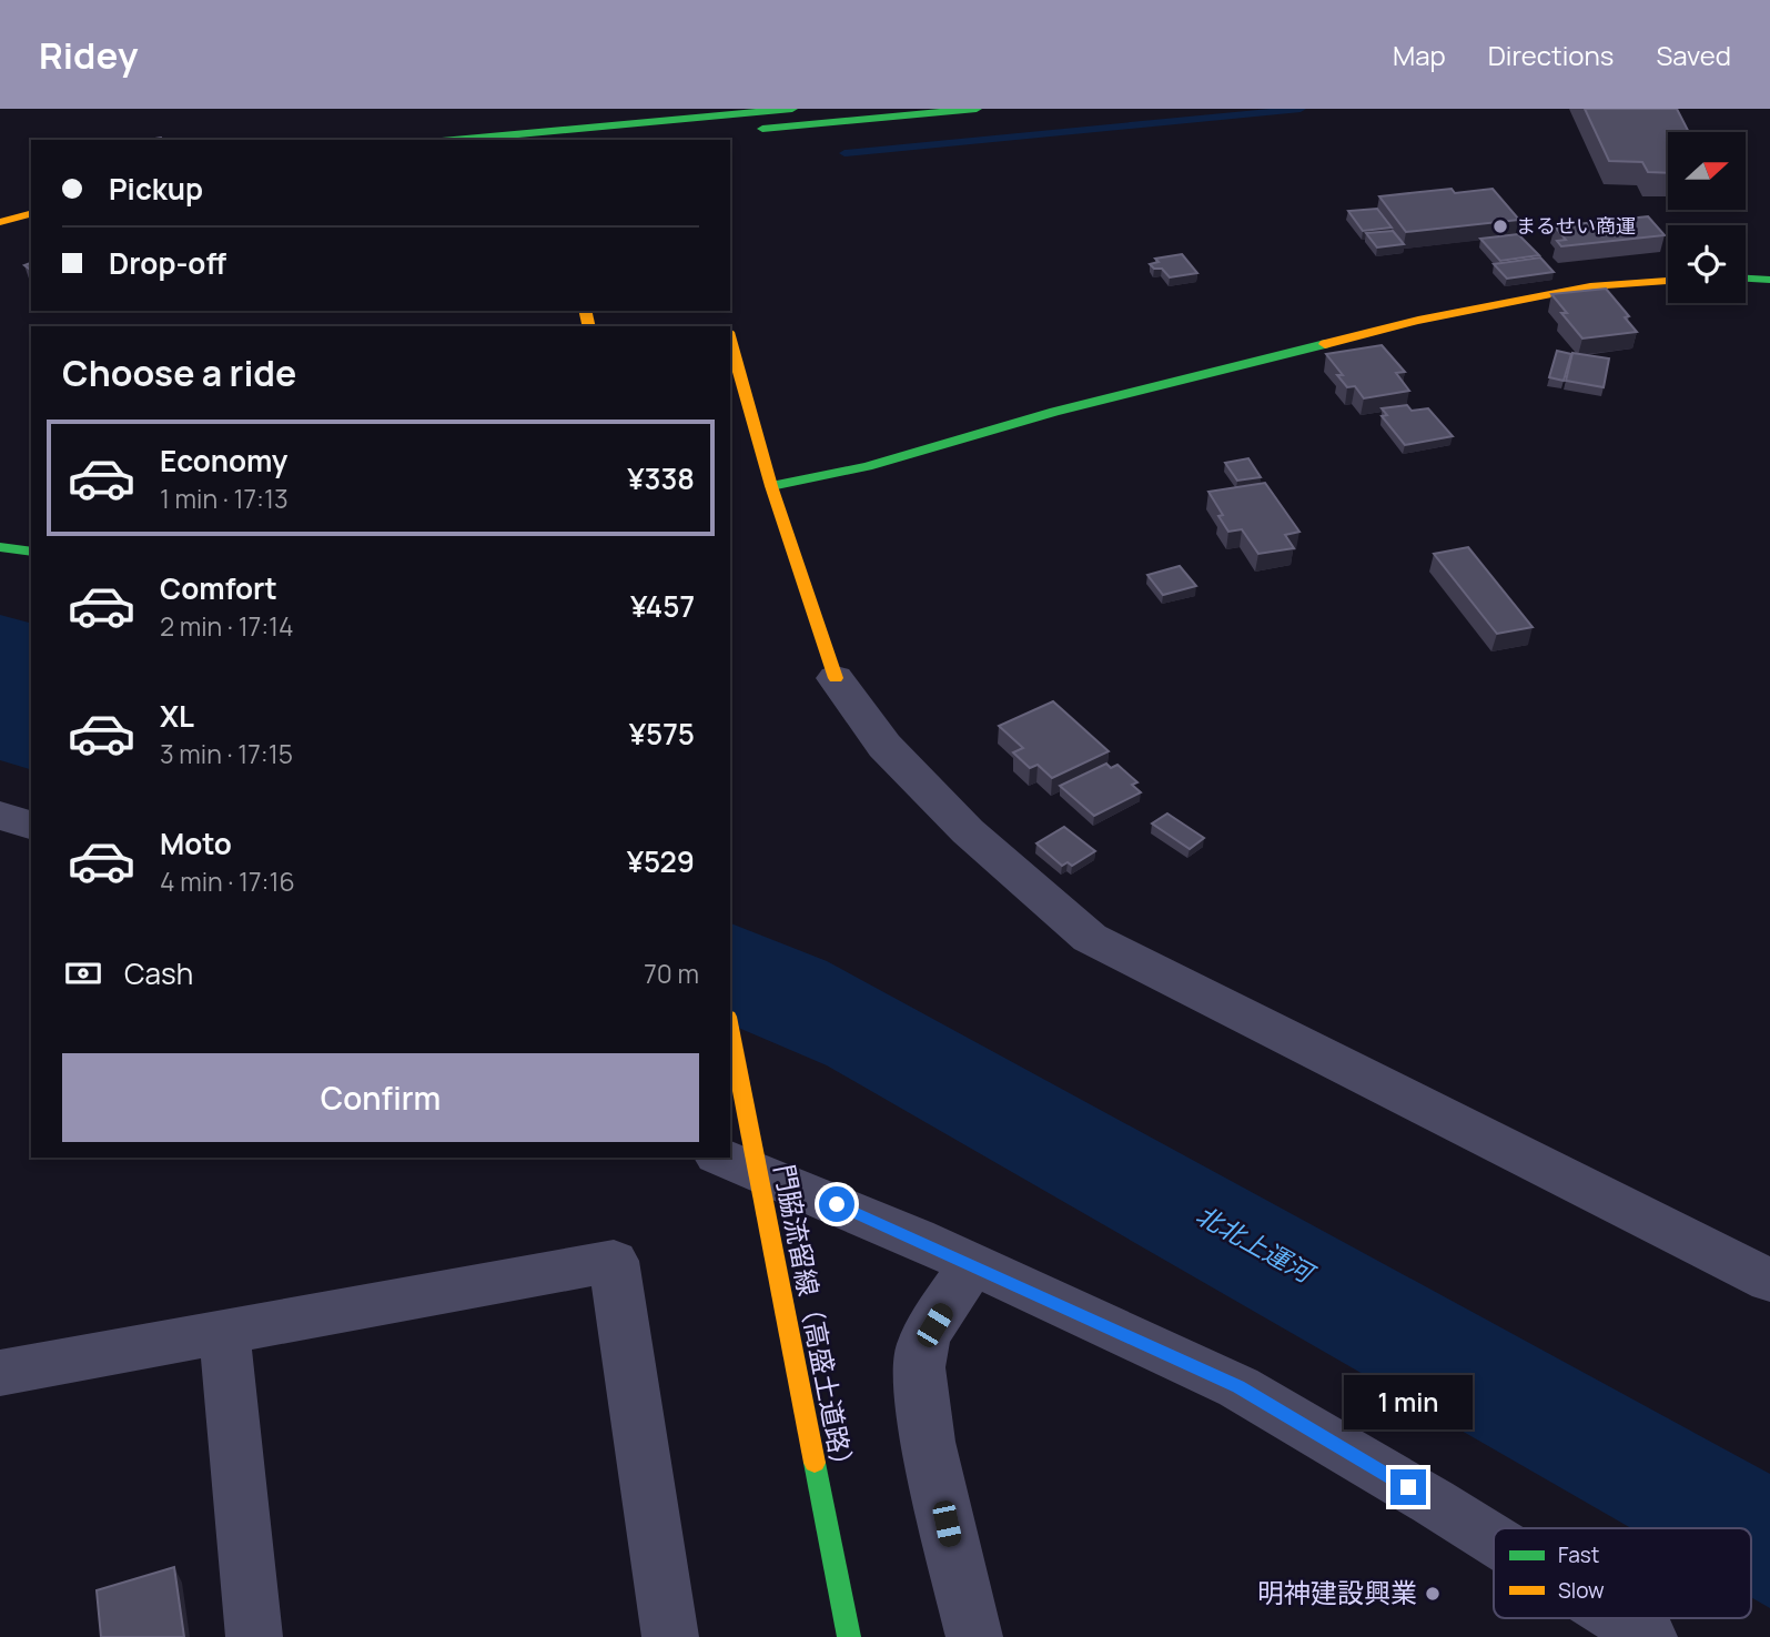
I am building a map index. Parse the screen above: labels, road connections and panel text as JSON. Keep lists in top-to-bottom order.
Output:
{
  "streets": {
    "street": ["門脇流留線（高盛土道路）"]
  },
  "water": ["北北上運河"],
  "places": ["まるせい商運", "明神建設興業"],
  "legend": ["Fast", "Slow"],
  "north": "right",
  "page": {
    "header": "Ridey",
    "nav": ["Map", "Directions", "Saved"],
    "banner": ["Pickup", "Drop-off"],
    "heading": "Choose a ride",
    "list": [
      {
        "name": "Economy",
        "note": "1 min · 17:13",
        "value": "¥338"
      },
      {
        "name": "Comfort",
        "note": "2 min · 17:14",
        "value": "¥457"
      },
      {
        "name": "XL",
        "note": "3 min · 17:15",
        "value": "¥575"
      },
      {
        "name": "Moto",
        "note": "4 min · 17:16",
        "value": "¥529"
      }
    ],
    "pay": ["Cash", "70 m"],
    "buttons": "Confirm",
    "bubble": "1 min"
  }
}
